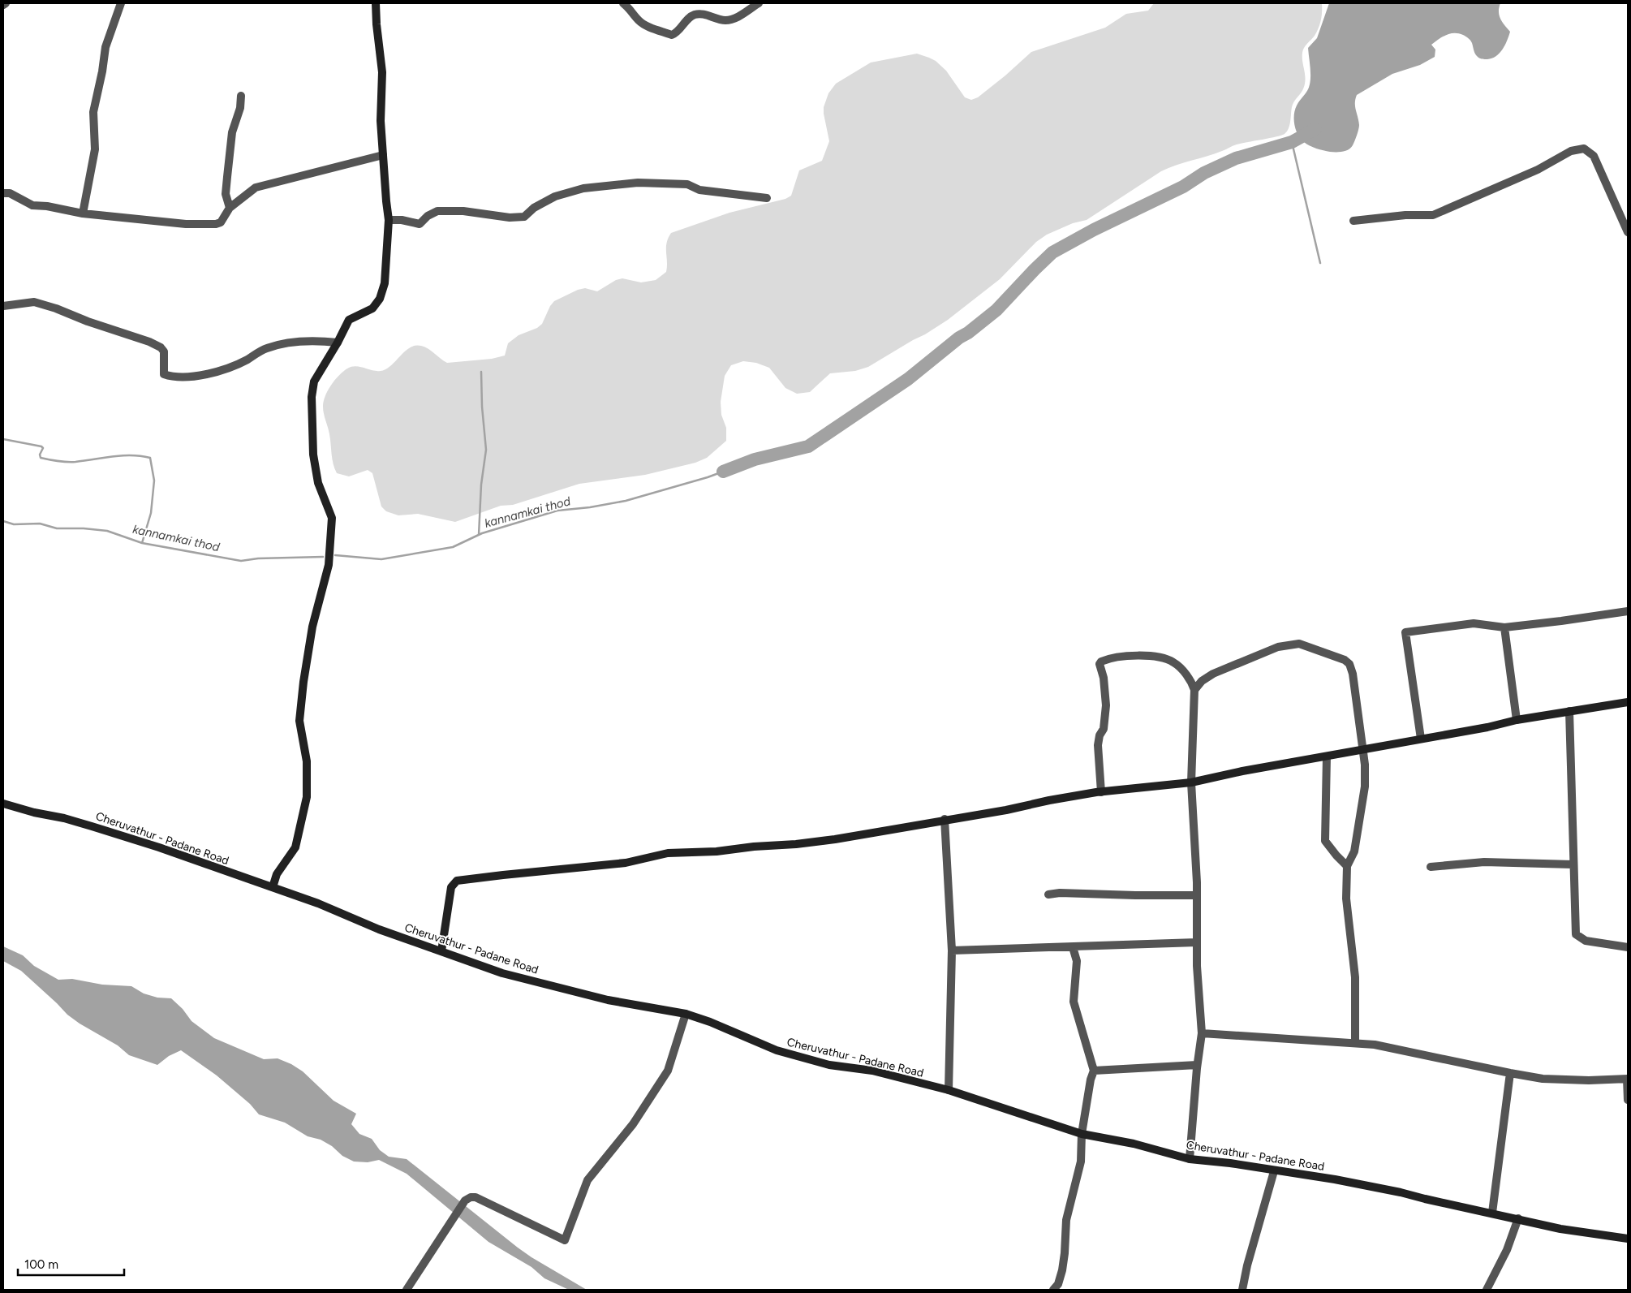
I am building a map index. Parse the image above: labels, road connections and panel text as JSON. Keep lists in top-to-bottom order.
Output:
{
  "streets": {
    "street": ["Cheruvathur - Padane Road"]
  },
  "water": ["kannamkai thod"],
  "scale_bar": "100 m"
}
